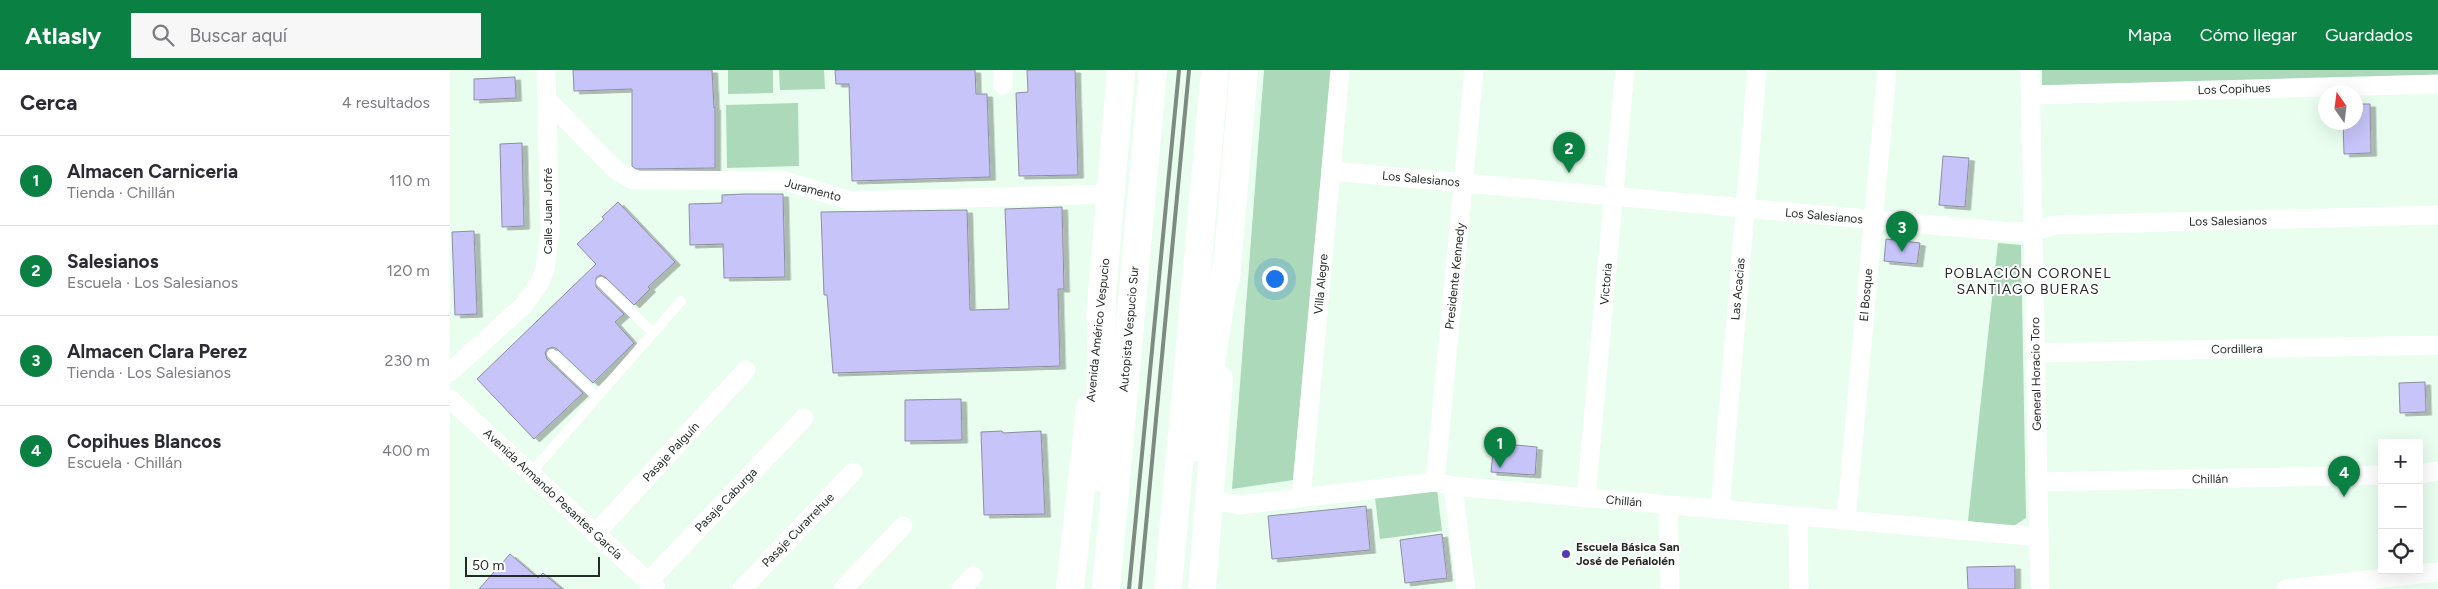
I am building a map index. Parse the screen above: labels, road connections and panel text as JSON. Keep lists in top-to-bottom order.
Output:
{
  "streets": {
    "main road": ["Autopista Vespucio Sur", "Avenida Américo Vespucio"],
    "street": [
      "Los Copihues",
      "Los Salesianos",
      "Juramento",
      "Calle Juan Jofré",
      "Presidente Kennedy",
      "Villa Alegre",
      "Victoria",
      "Las Acacias",
      "El Bosque",
      "Cordillera",
      "General Horacio Toro",
      "Pasaje Palguín",
      "Chillán",
      "Avenida Armando Pesantes García",
      "Pasaje Caburga",
      "Pasaje Curarrehue"
    ]
  },
  "crossings": [
    ["Los Copihues", "General Horacio Toro"],
    ["Los Salesianos", "Presidente Kennedy"],
    ["Los Salesianos", "Villa Alegre"],
    ["Los Salesianos", "Victoria"],
    ["Los Salesianos", "Las Acacias"],
    ["Los Salesianos", "El Bosque"],
    ["Los Salesianos", "General Horacio Toro"],
    ["Juramento", "Calle Juan Jofré"],
    ["Juramento", "Avenida Américo Vespucio"],
    ["Presidente Kennedy", "Chillán"],
    ["Villa Alegre", "Chillán"],
    ["Victoria", "Chillán"],
    ["Las Acacias", "Chillán"],
    ["El Bosque", "Chillán"],
    ["Cordillera", "General Horacio Toro"],
    ["General Horacio Toro", "Chillán"],
    ["Pasaje Palguín", "Avenida Armando Pesantes García"],
    ["Avenida Armando Pesantes García", "Pasaje Caburga"]
  ],
  "districts": ["POBLACIÓN CORONEL SANTIAGO BUERAS"],
  "places": ["Escuela Básica San José de Peñalolén"],
  "scale_bar": "50 m",
  "north": "top",
  "page": {
    "header": "Atlasly",
    "search": "Buscar aquí",
    "nav": ["Mapa", "Cómo llegar", "Guardados"],
    "heading": ["Cerca", "4 resultados"],
    "pins": [
      "2",
      "3",
      "1",
      "4"
    ],
    "list": [
      {
        "mark": "1",
        "name": "Almacen Carniceria",
        "note": "Tienda · Chillán",
        "value": "110 m"
      },
      {
        "mark": "2",
        "name": "Salesianos",
        "note": "Escuela · Los Salesianos",
        "value": "120 m"
      },
      {
        "mark": "3",
        "name": "Almacen Clara Perez",
        "note": "Tienda · Los Salesianos",
        "value": "230 m"
      },
      {
        "mark": "4",
        "name": "Copihues Blancos",
        "note": "Escuela · Chillán",
        "value": "400 m"
      }
    ],
    "map_buttons": ["+", "−"],
    "scale": "50 m"
  }
}
